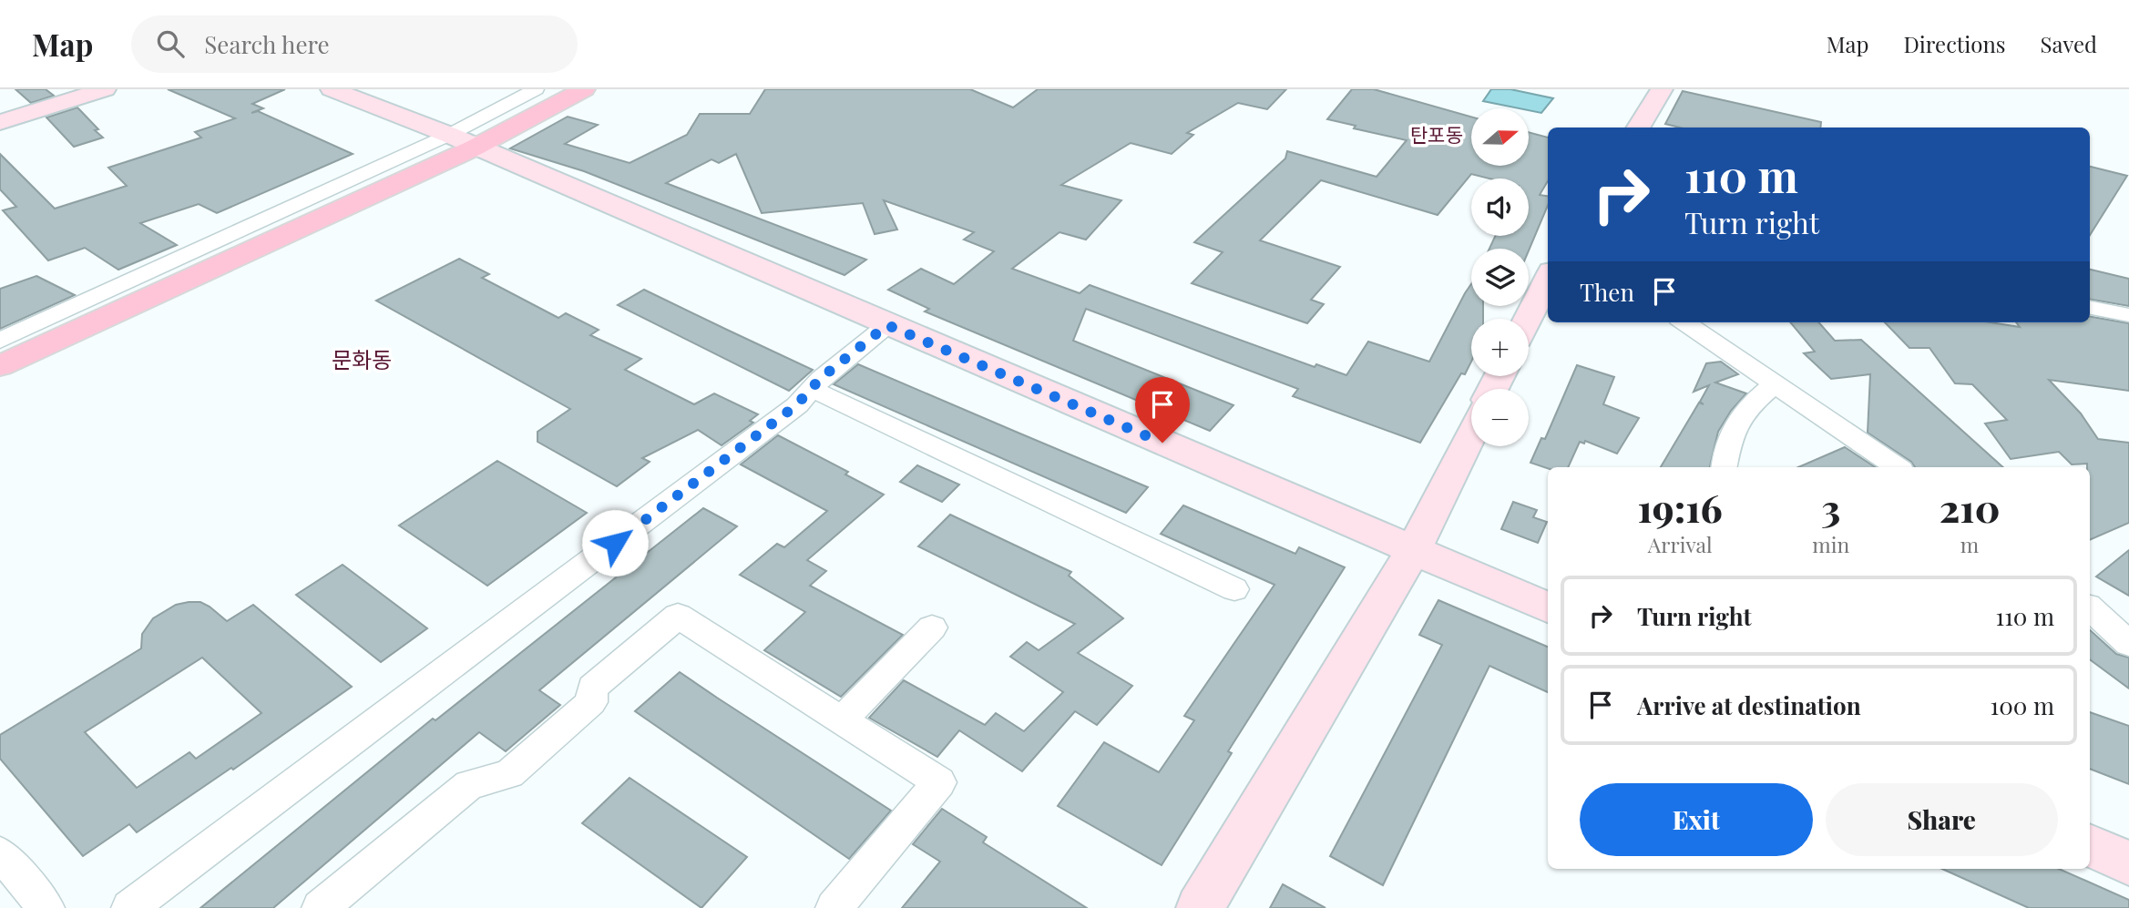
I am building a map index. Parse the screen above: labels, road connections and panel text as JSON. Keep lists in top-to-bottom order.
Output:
{
  "districts": ["탄포동", "문화동"],
  "north": "right",
  "page": {
    "header": "Map",
    "search": "Search here",
    "nav": ["Map", "Directions", "Saved"],
    "map_buttons": ["+", "−"],
    "turn": ["110 m", "Turn right"],
    "then": "Then",
    "eta": [
      "19:16",
      "Arrival",
      "3",
      "min",
      "210",
      "m"
    ],
    "list": [
      {
        "name": "Turn right",
        "value": "110 m"
      },
      {
        "name": "Arrive at destination",
        "value": "100 m"
      }
    ],
    "buttons": ["Exit", "Share"]
  }
}
